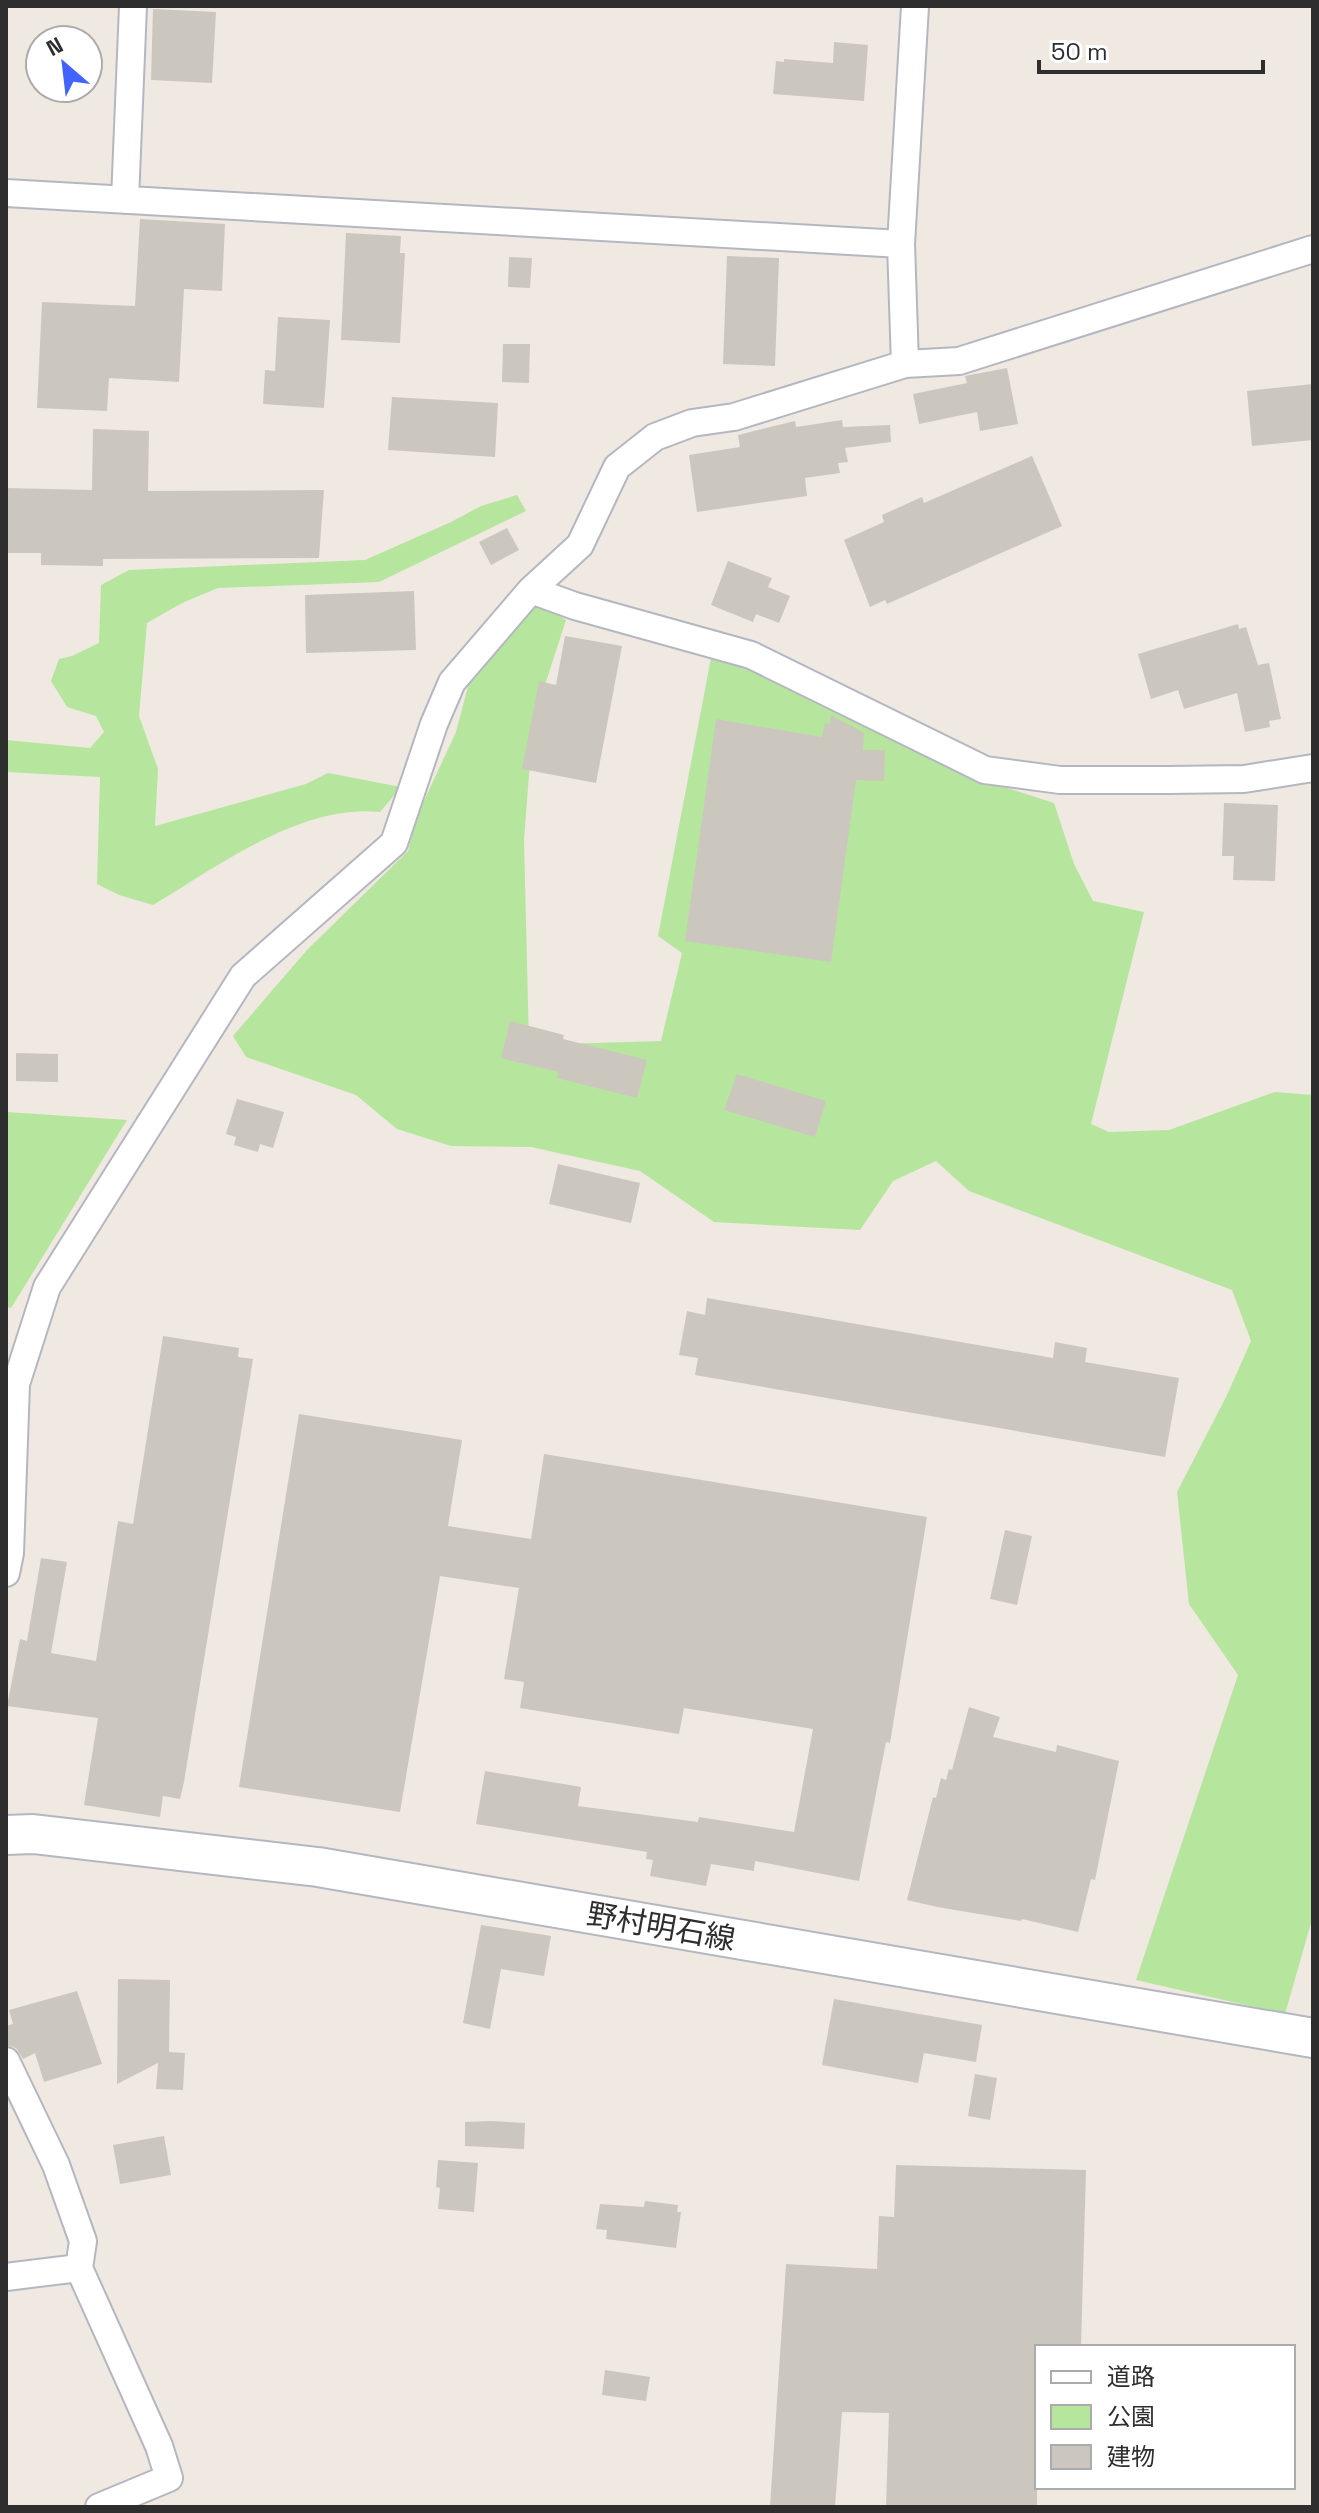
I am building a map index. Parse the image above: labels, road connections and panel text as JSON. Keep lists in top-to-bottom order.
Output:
{
  "streets": {
    "main road": ["野村明石線"]
  },
  "legend": ["道路", "公園", "建物"],
  "scale_bar": "50 m",
  "north": "top left"
}
